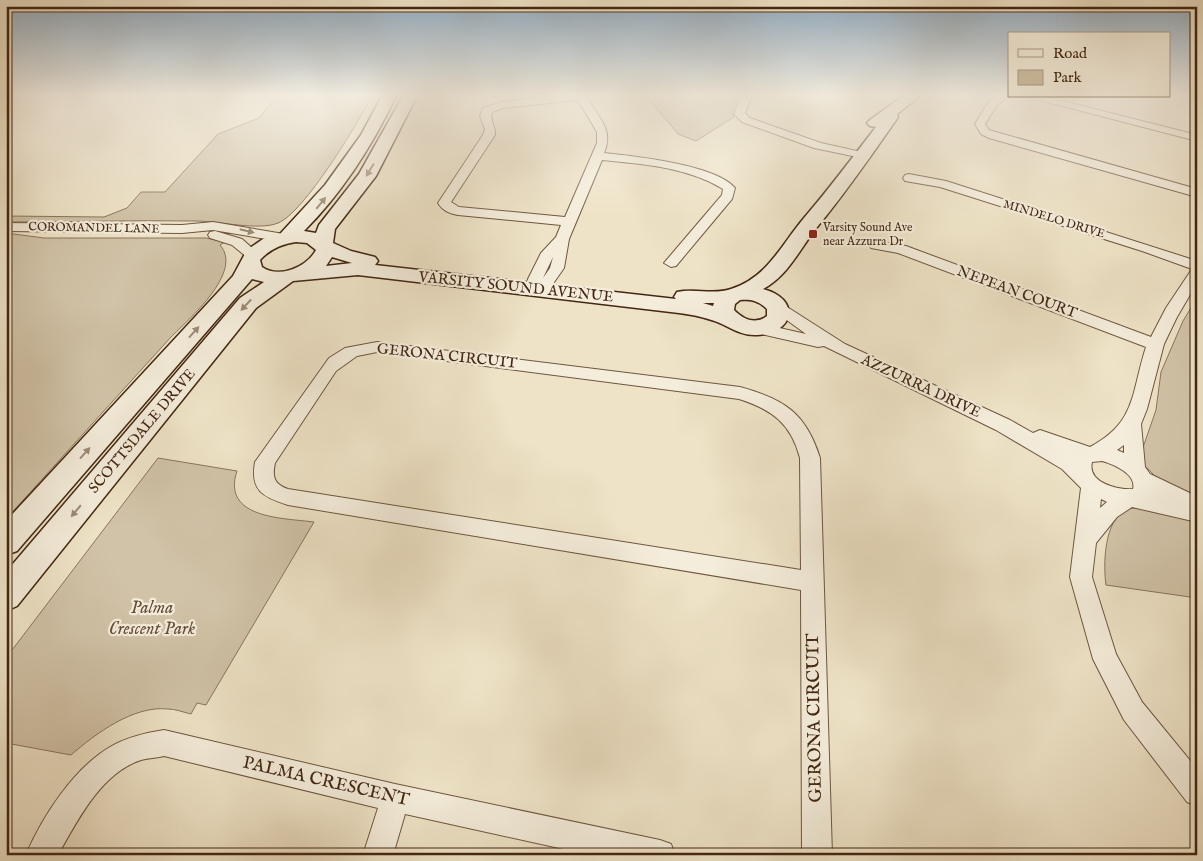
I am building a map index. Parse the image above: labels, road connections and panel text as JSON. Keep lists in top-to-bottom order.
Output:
{
  "streets": {
    "main road": ["VARSITY SOUND AVENUE", "SCOTTSDALE DRIVE"],
    "street": [
      "MINDELO DRIVE",
      "COROMANDEL LANE",
      "NEPEAN COURT",
      "GERONA CIRCUIT",
      "AZZURRA DRIVE",
      "PALMA CRESCENT"
    ]
  },
  "crossings": [
    ["COROMANDEL LANE", "VARSITY SOUND AVENUE"],
    ["COROMANDEL LANE", "SCOTTSDALE DRIVE"],
    ["VARSITY SOUND AVENUE", "AZZURRA DRIVE"],
    ["VARSITY SOUND AVENUE", "SCOTTSDALE DRIVE"]
  ],
  "parks": ["Palma Crescent Park"],
  "places": {
    "transit": ["Varsity Sound Ave near Azzurra Dr"]
  },
  "legend": ["Road", "Park"]
}
